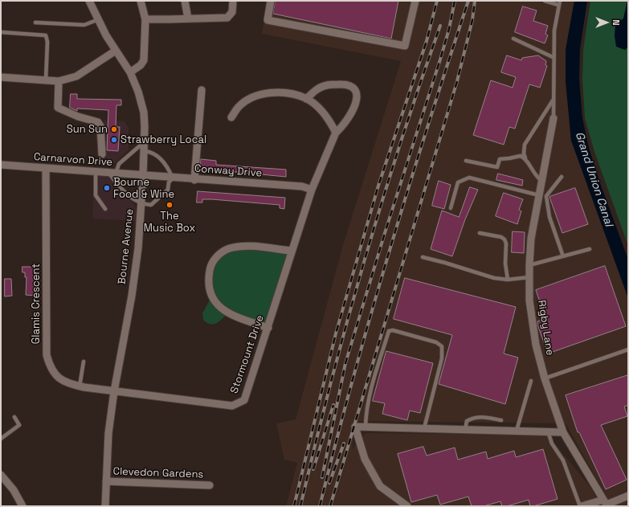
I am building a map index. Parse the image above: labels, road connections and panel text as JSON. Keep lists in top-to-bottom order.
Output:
{
  "streets": {
    "street": [
      "Carnarvon Drive",
      "Conway Drive",
      "Bourne Avenue",
      "Glamis Crescent",
      "Rigby Lane",
      "Stormount Drive",
      "Clevedon Gardens"
    ]
  },
  "crossings": [
    ["Carnarvon Drive", "Conway Drive"],
    ["Carnarvon Drive", "Bourne Avenue"],
    ["Carnarvon Drive", "Glamis Crescent"],
    ["Conway Drive", "Bourne Avenue"],
    ["Conway Drive", "Stormount Drive"],
    ["Bourne Avenue", "Glamis Crescent"],
    ["Bourne Avenue", "Stormount Drive"],
    ["Bourne Avenue", "Clevedon Gardens"],
    ["Glamis Crescent", "Stormount Drive"]
  ],
  "water": ["Grand Union Canal"],
  "places": [
    "Sun Sun",
    "Strawberry Local",
    "Bourne Food & Wine",
    "The Music Box"
  ],
  "north": "right"
}
